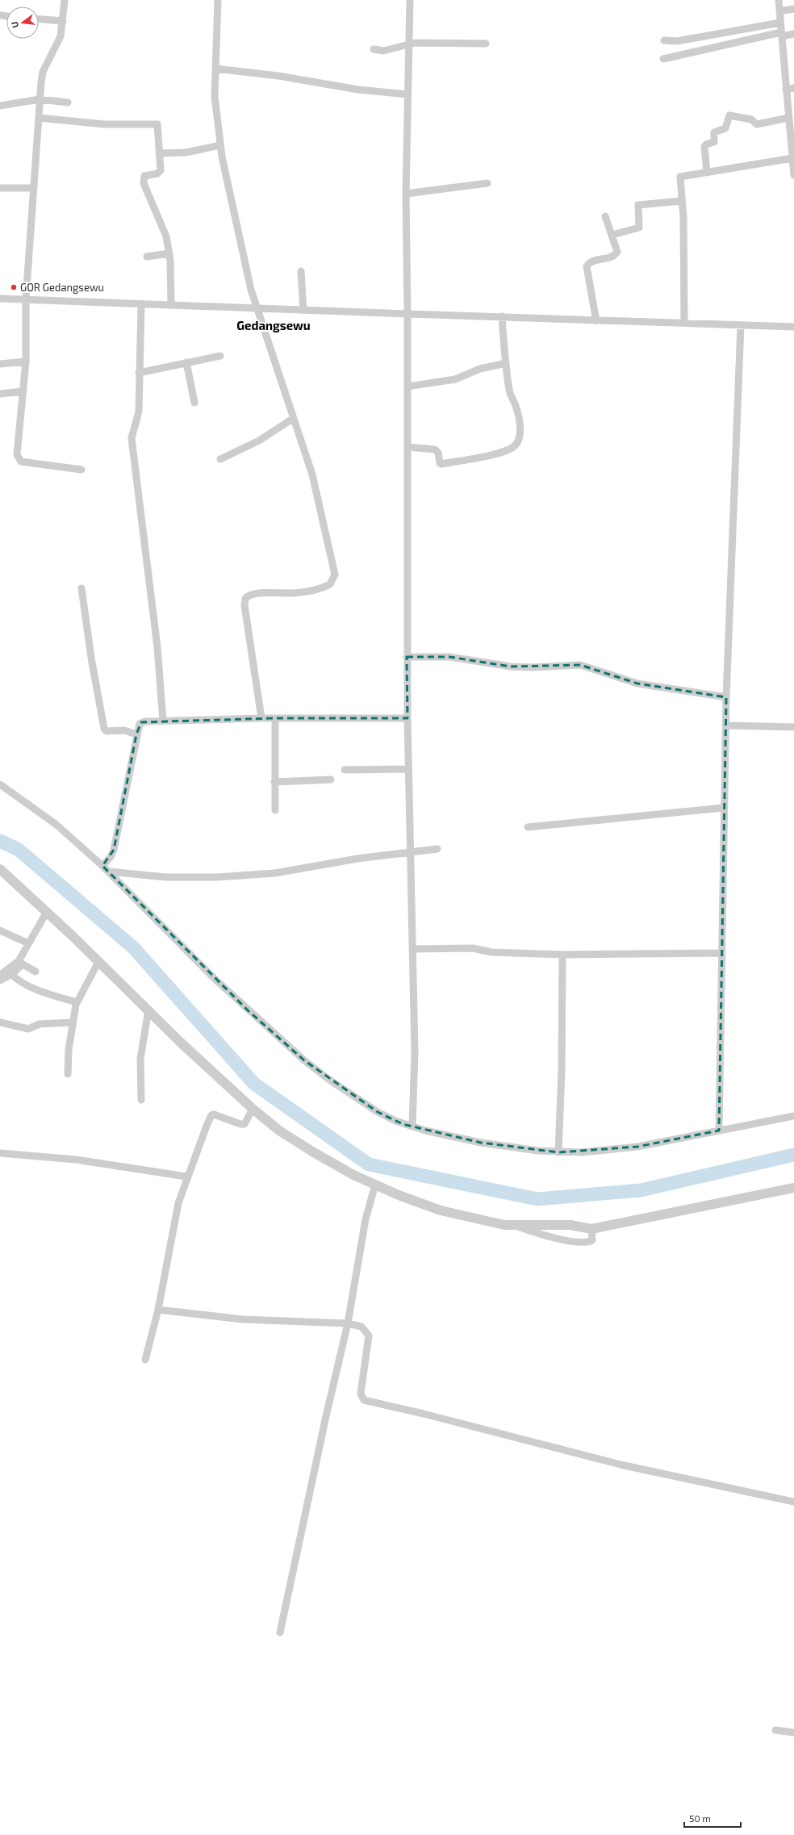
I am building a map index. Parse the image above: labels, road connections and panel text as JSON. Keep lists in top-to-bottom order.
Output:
{
  "districts": ["Gedangsewu"],
  "places": ["GOR Gedangsewu"],
  "scale_bar": "50 m",
  "north": "left"
}
